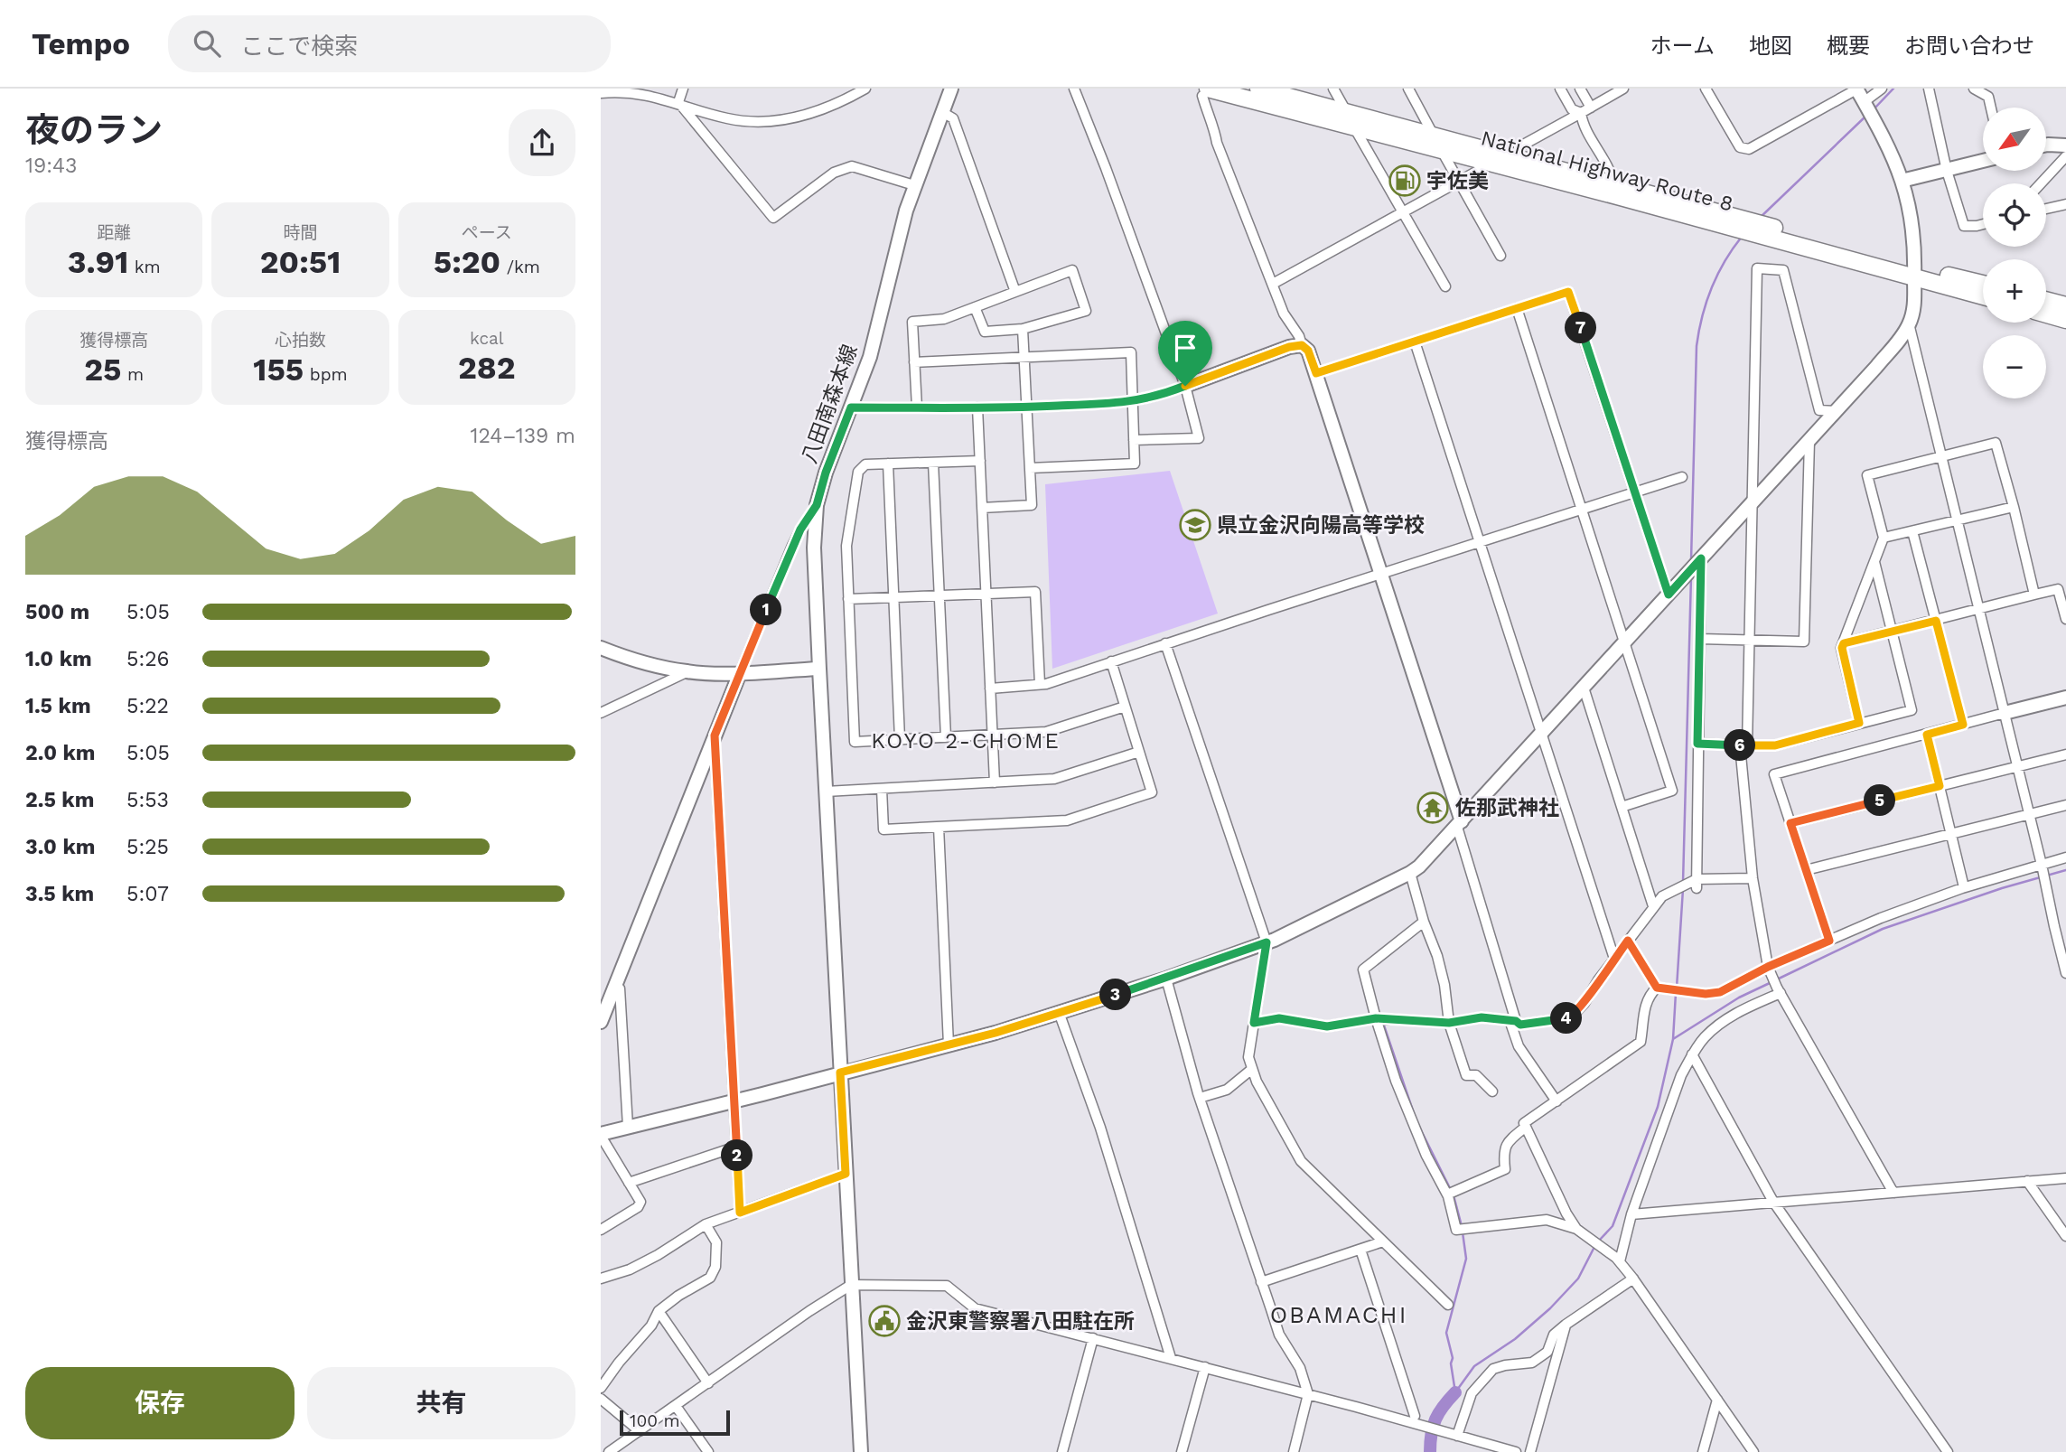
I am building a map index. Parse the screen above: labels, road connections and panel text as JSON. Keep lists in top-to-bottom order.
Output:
{
  "streets": {
    "highway": ["National Highway Route 8"],
    "street": ["八田南森本線"]
  },
  "districts": ["KOYO 2-CHOME", "OBAMACHI"],
  "places": {
    "fuel station": ["宇佐美"],
    "school or university": ["県立金沢向陽高等学校"],
    "temple": ["佐那武神社"],
    "public building": ["金沢東警察署八田駐在所"]
  },
  "scale_bar": "100 m",
  "north": "bottom left",
  "page": {
    "header": "Tempo",
    "search": "ここで検索",
    "nav": [
      "ホーム",
      "地図",
      "概要",
      "お問い合わせ"
    ],
    "heading": ["夜のラン", "19:43"],
    "map_buttons": ["+", "−"],
    "stats": [
      ["距離", "3.91 km"],
      ["時間", "20:51"],
      ["ペース", "5:20 /km"],
      ["獲得標高", "25 m"],
      ["心拍数", "155 bpm"],
      ["kcal", "282"]
    ],
    "pins": [
      "7",
      "1",
      "6",
      "5",
      "3",
      "4",
      "2"
    ],
    "chart": ["獲得標高", "124–139 m"],
    "list": [
      {
        "name": "500 m",
        "note": "5:05"
      },
      {
        "name": "1.0 km",
        "note": "5:26"
      },
      {
        "name": "1.5 km",
        "note": "5:22"
      },
      {
        "name": "2.0 km",
        "note": "5:05"
      },
      {
        "name": "2.5 km",
        "note": "5:53"
      },
      {
        "name": "3.0 km",
        "note": "5:25"
      },
      {
        "name": "3.5 km",
        "note": "5:07"
      }
    ],
    "buttons": ["保存", "共有"],
    "scale": "100 m"
  }
}
